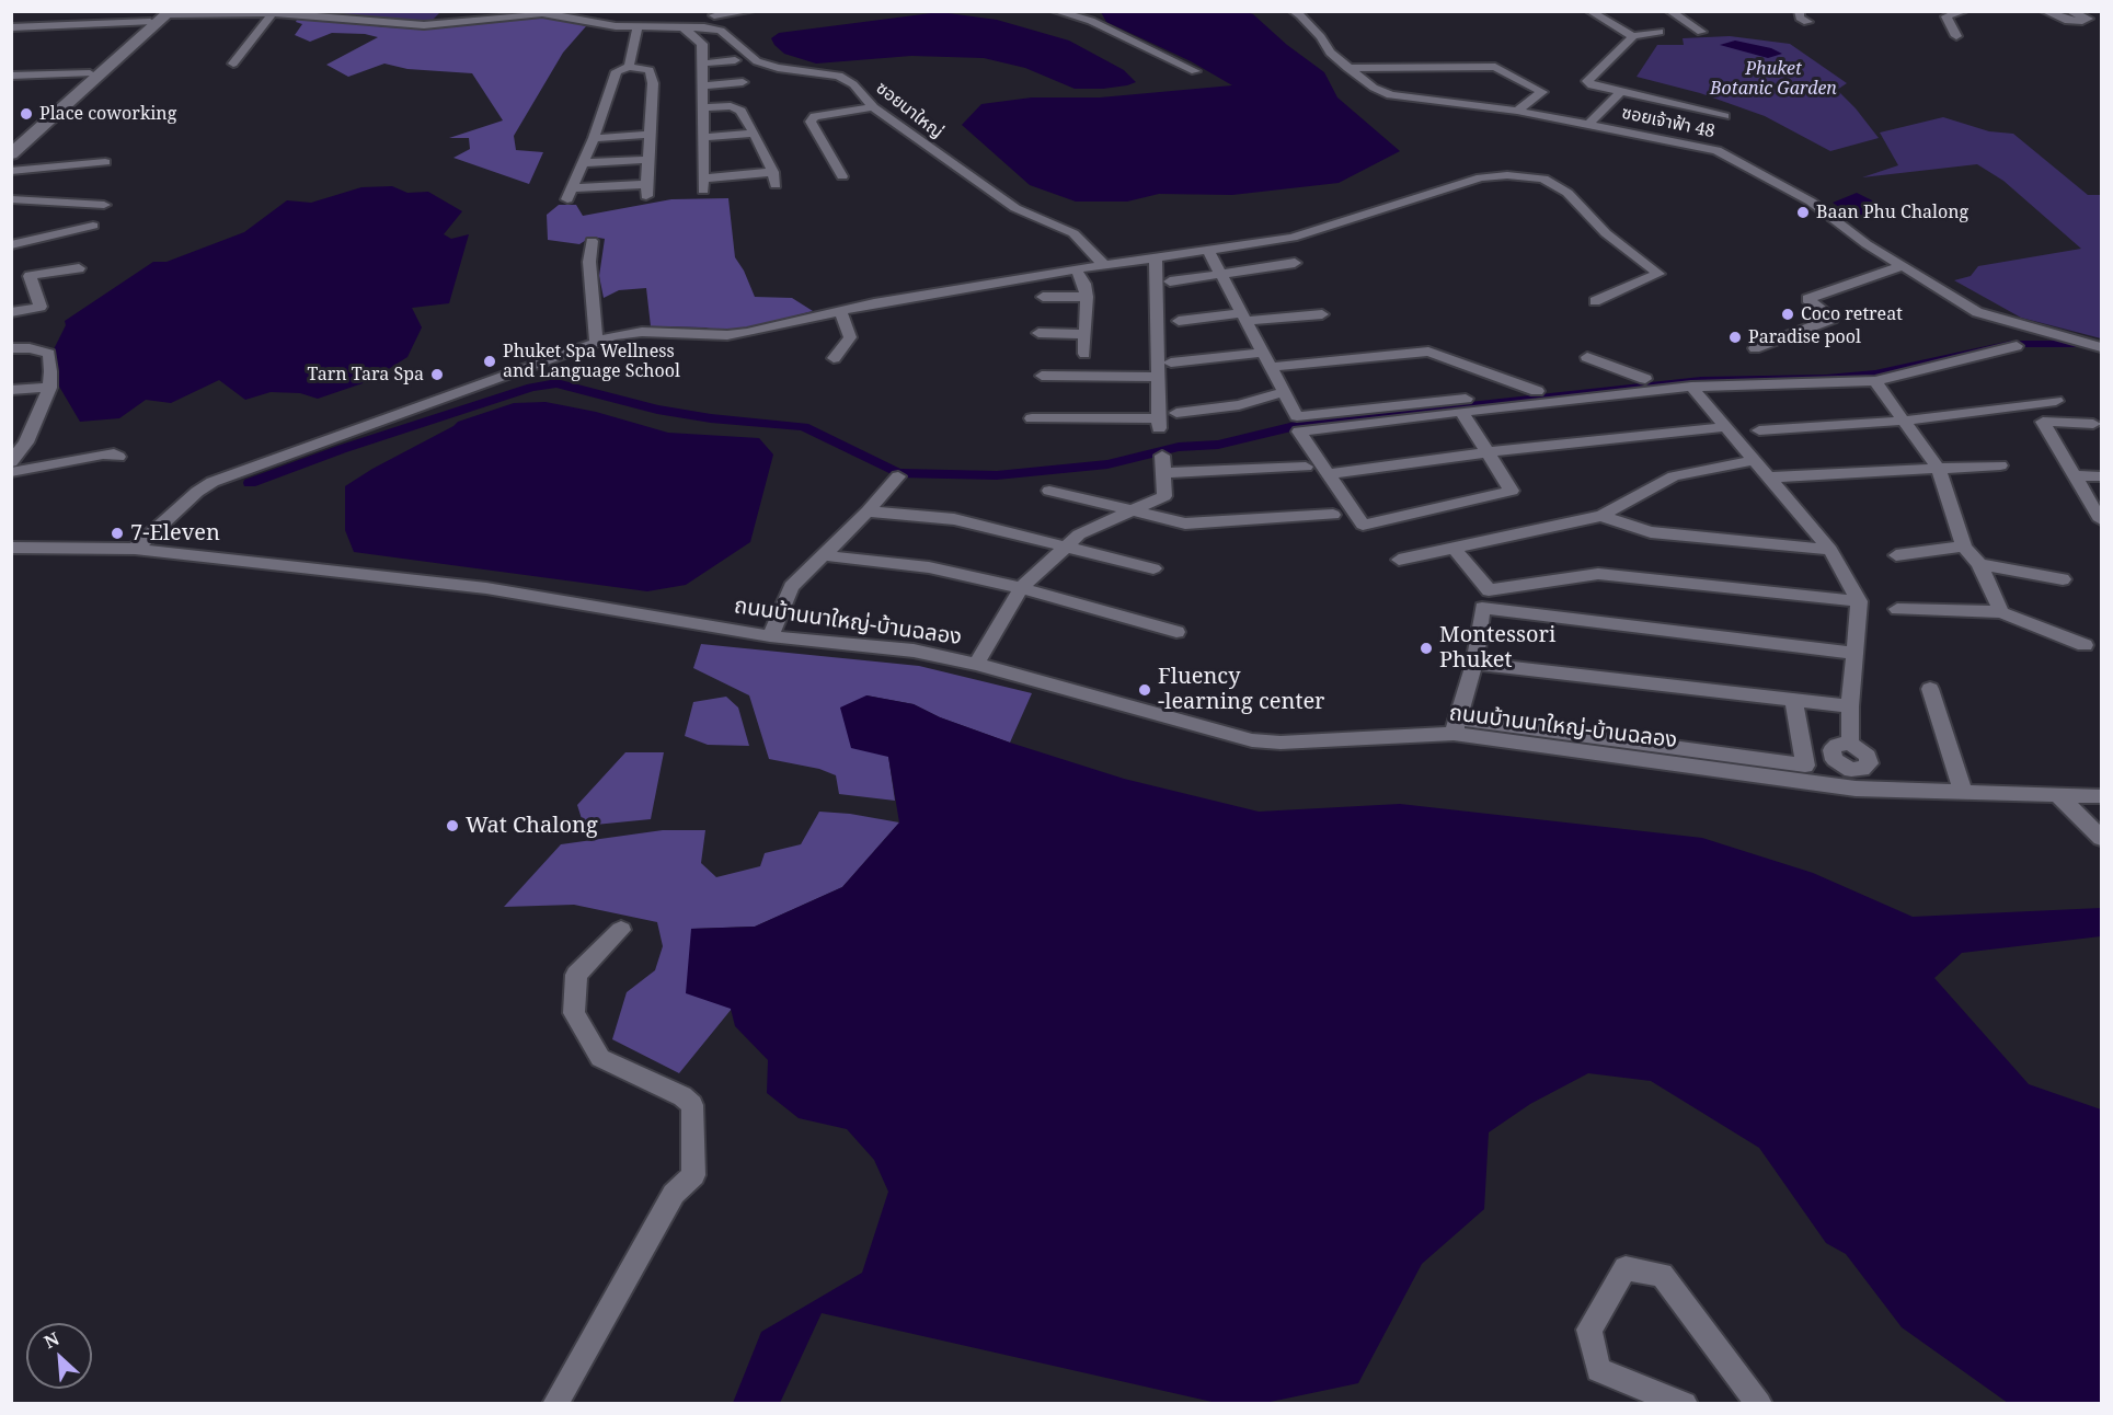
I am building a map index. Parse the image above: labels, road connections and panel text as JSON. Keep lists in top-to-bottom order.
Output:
{
  "streets": {
    "street": ["ซอยนาใหญ่", "ซอยเจ้าฟ้า 48", "ถนนบ้านนาใหญ่-บ้านฉลอง"]
  },
  "parks": ["Phuket Botanic Garden"],
  "places": [
    "Place coworking",
    "Baan Phu Chalong",
    "Coco retreat",
    "Paradise pool",
    "Phuket Spa Wellness and Language School",
    "Tarn Tara Spa",
    "7-Eleven",
    "Montessori Phuket",
    "Fluency -learning center",
    "Wat Chalong"
  ],
  "north": "top left"
}
